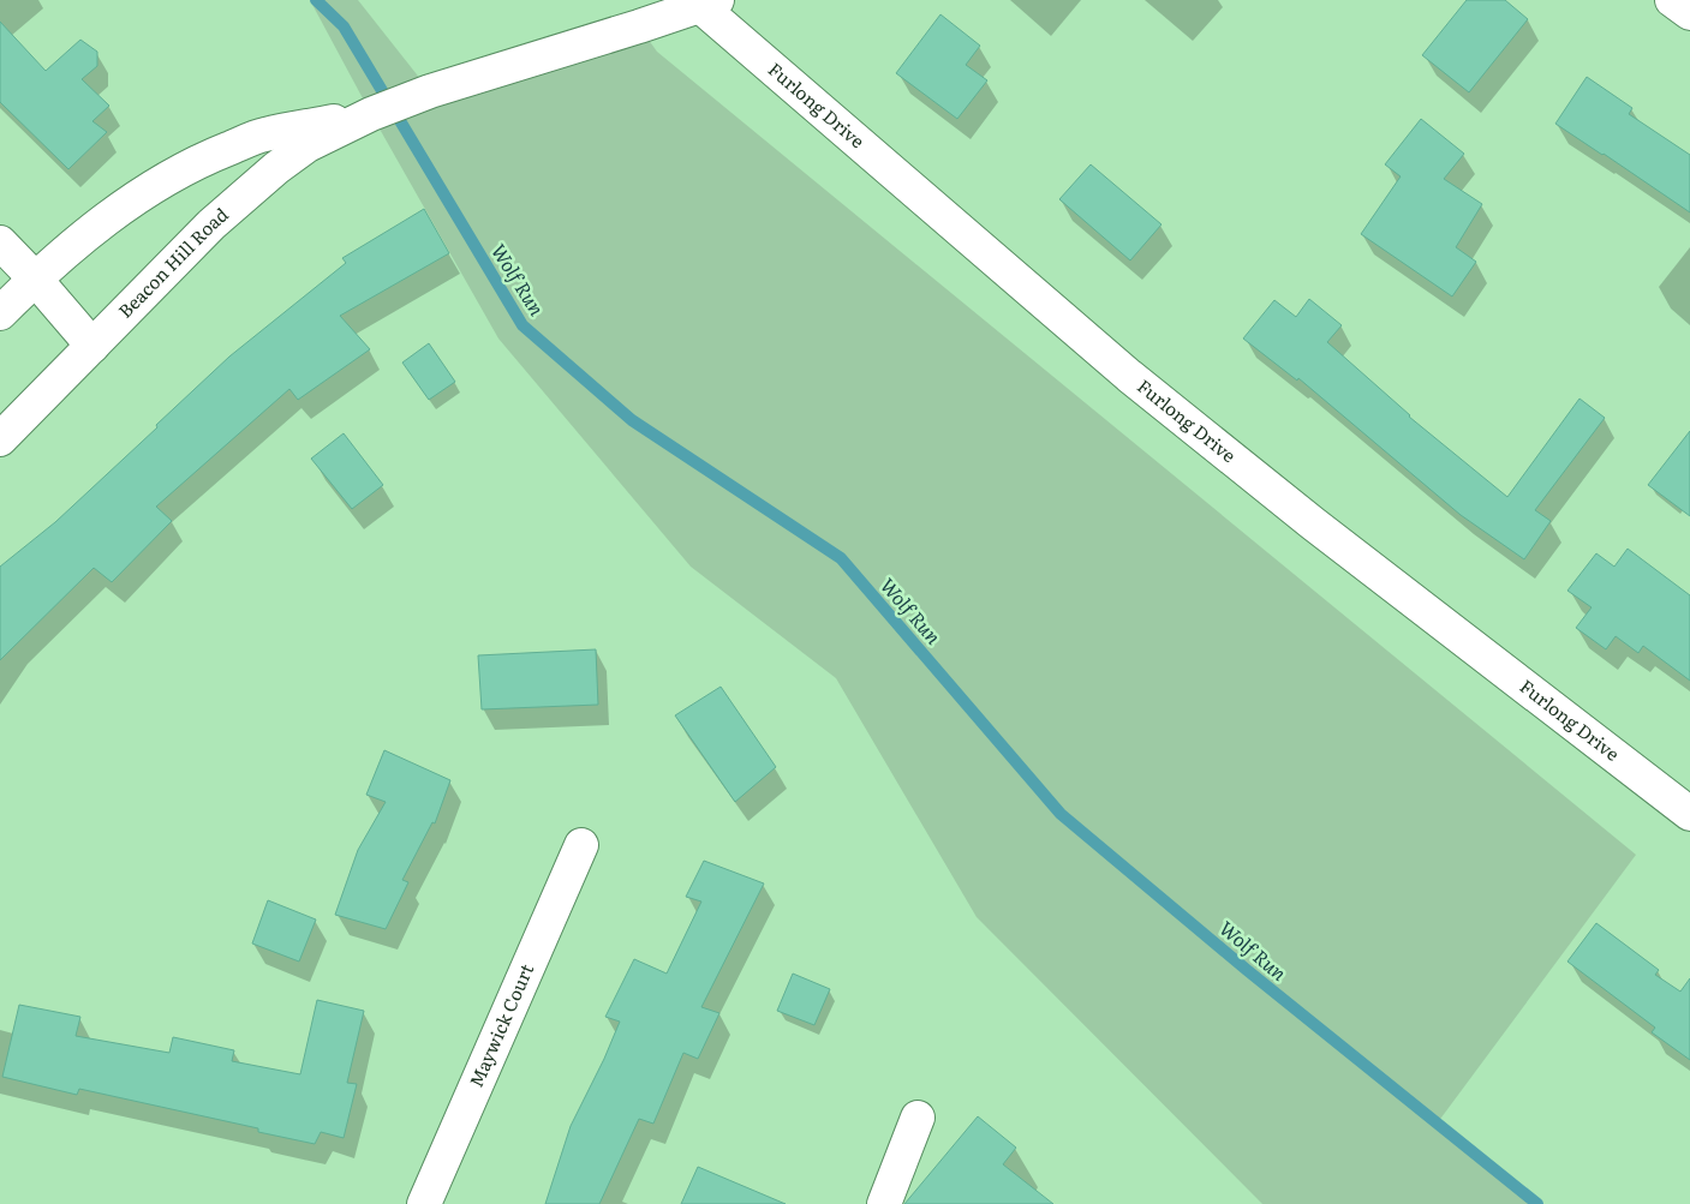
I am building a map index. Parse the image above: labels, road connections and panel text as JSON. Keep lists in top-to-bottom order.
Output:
{
  "streets": {
    "street": ["Furlong Drive", "Beacon Hill Road", "Maywick Court"]
  },
  "crossings": [
    ["Furlong Drive", "Beacon Hill Road"]
  ],
  "water": ["Wolf Run"]
}
